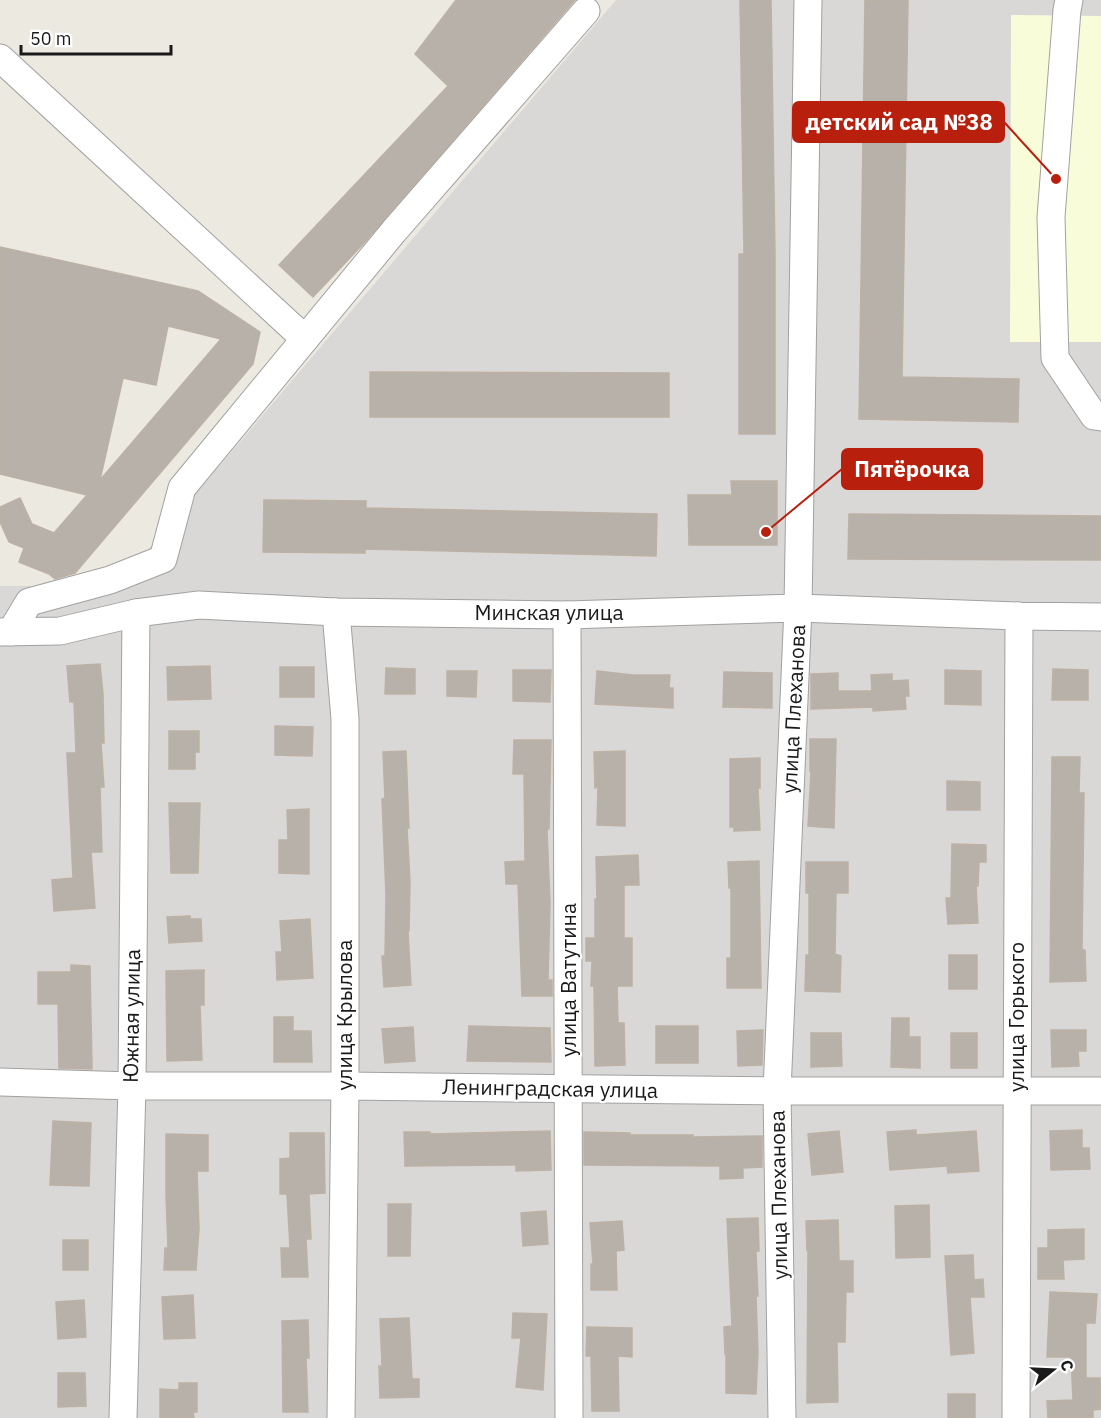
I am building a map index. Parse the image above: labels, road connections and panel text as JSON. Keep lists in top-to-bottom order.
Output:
{
  "streets": {
    "street": [
      "Минская улица",
      "улица Плеханова",
      "улица Ватутина",
      "улица Крылова",
      "Южная улица",
      "улица Горького",
      "Ленинградская улица"
    ]
  },
  "crossings": [
    ["Минская улица", "улица Плеханова"],
    ["Минская улица", "улица Ватутина"],
    ["Минская улица", "улица Крылова"],
    ["Минская улица", "Южная улица"],
    ["Минская улица", "улица Горького"],
    ["улица Плеханова", "Ленинградская улица"],
    ["улица Ватутина", "Ленинградская улица"],
    ["улица Крылова", "Ленинградская улица"],
    ["Южная улица", "Ленинградская улица"],
    ["улица Горького", "Ленинградская улица"]
  ],
  "places": ["детский сад №38", "Пятёрочка"],
  "scale_bar": "50 m",
  "north": "right"
}
